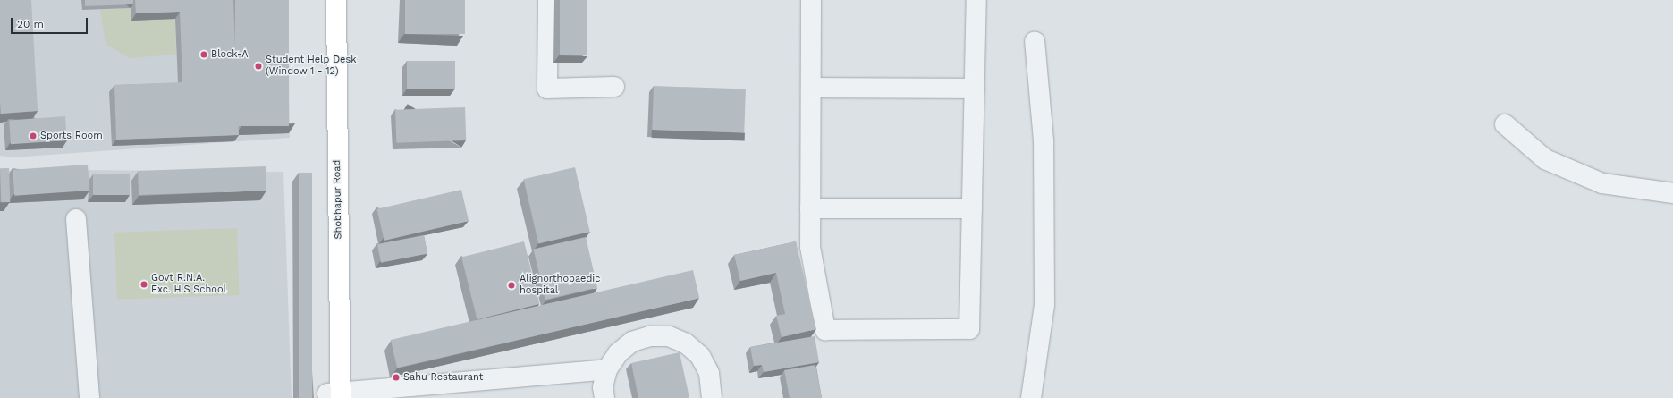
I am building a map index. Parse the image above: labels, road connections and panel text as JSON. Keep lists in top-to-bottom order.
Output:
{
  "streets": {
    "main road": ["Shobhapur Road"]
  },
  "places": [
    "Block-A",
    "Student Help Desk (Window 1 - 12)",
    "Sports Room",
    "Govt R.N.A. Exc. H.S School",
    "Alignorthopaedic hospital",
    "Sahu Restaurant"
  ],
  "scale_bar": "20 m"
}
